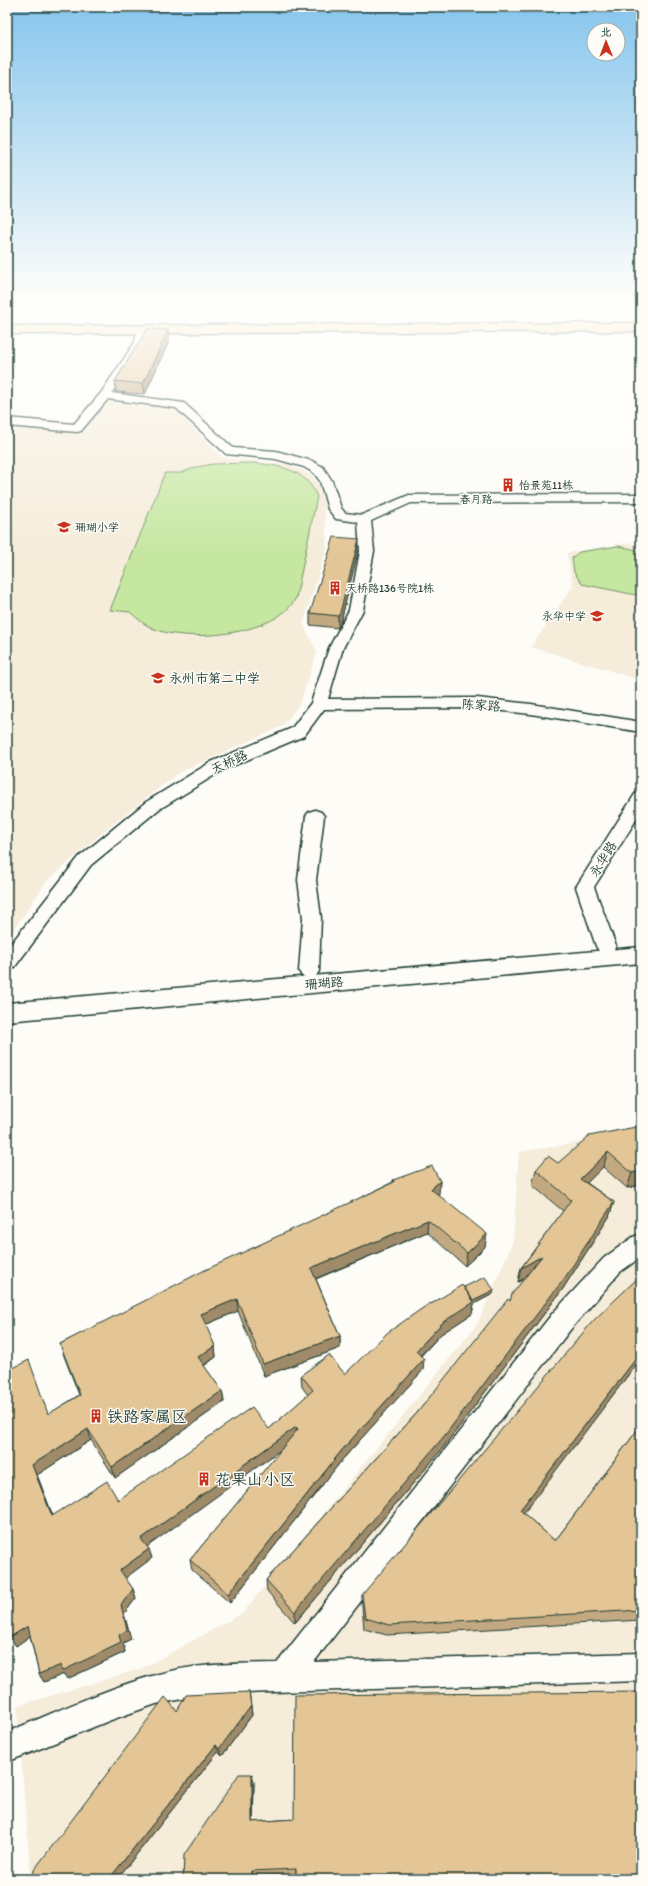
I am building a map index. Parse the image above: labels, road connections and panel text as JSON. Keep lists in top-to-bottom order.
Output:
{
  "streets": {
    "main road": ["珊瑚路"],
    "street": [
      "春月路",
      "陈家路",
      "天桥路",
      "永华路"
    ]
  },
  "crossings": [
    ["春月路", "天桥路"],
    ["陈家路", "天桥路"],
    ["永华路", "珊瑚路"]
  ],
  "places": {
    "building": [
      "怡景苑11栋",
      "天桥路136号院1栋",
      "铁路家属区",
      "花果山小区"
    ],
    "school or university": ["珊瑚小学", "永华中学", "永州市第二中学"]
  },
  "north": "top"
}
